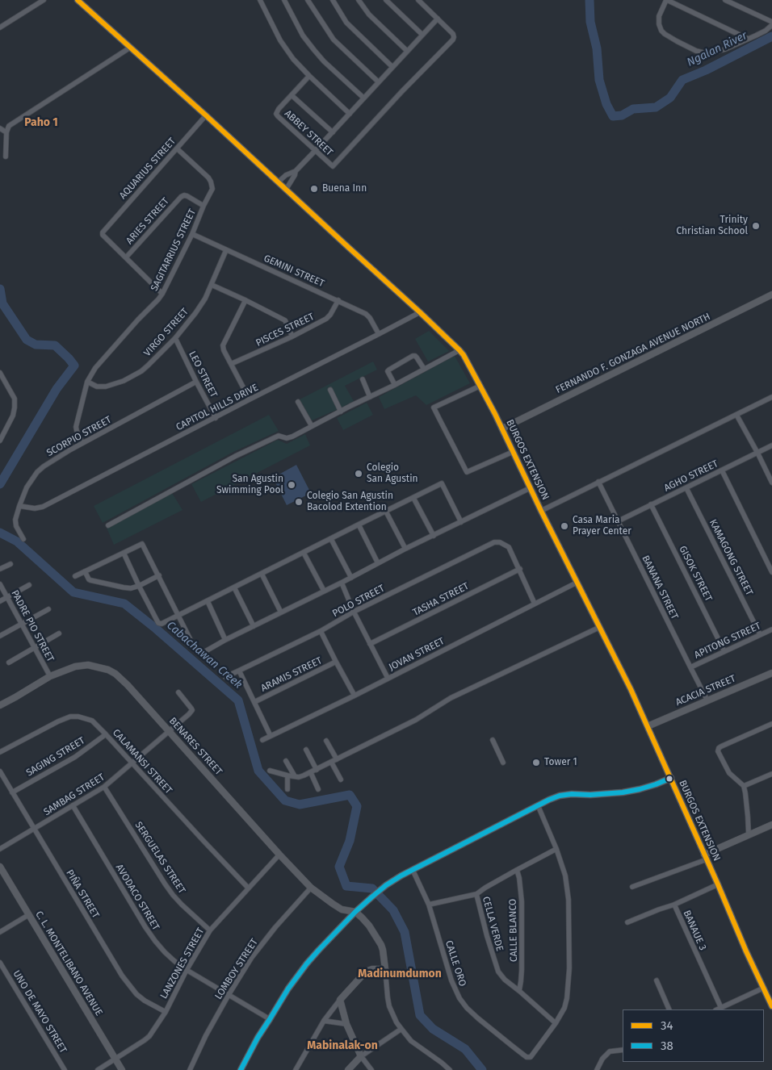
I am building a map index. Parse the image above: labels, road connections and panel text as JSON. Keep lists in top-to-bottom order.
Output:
{
  "streets": {
    "street": [
      "ABBEY STREET",
      "AQUARIUS STREET",
      "ARIES STREET",
      "SAGITARRIUS STREET",
      "GEMINI STREET",
      "PISCES STREET",
      "VIRGO STREET",
      "FERNANDO F. GONZAGA AVENUE NORTH",
      "LEO STREET",
      "CAPITOL HILLS DRIVE",
      "SCORPIO STREET",
      "BURGOS EXTENSION",
      "AGHO STREET",
      "KAMAGONG STREET",
      "GISOK STREET",
      "BANANA STREET",
      "TASHA STREET",
      "POLO STREET",
      "PADRE PIO STREET",
      "APITONG STREET",
      "JOVAN STREET",
      "ARAMIS STREET",
      "ACACIA STREET",
      "BENARES STREET",
      "SAGING STREET",
      "CALAMANSI STREET",
      "SAMBAG STREET",
      "SERGUELAS STREET",
      "PIÑA STREET",
      "AVODACO STREET",
      "CELLA VERDE",
      "CALLE BLANCO",
      "BANAUE 3",
      "C. L. MONTELIBANO AVENUE",
      "LANZONES STREET",
      "CALLE ORO",
      "LOMBOY STREET",
      "UNO DE MAYO STREET"
    ]
  },
  "crossings": [
    ["AQUARIUS STREET", "ARIES STREET"],
    ["AQUARIUS STREET", "SAGITARRIUS STREET"],
    ["AQUARIUS STREET", "BURGOS EXTENSION"],
    ["ARIES STREET", "SAGITARRIUS STREET"],
    ["SAGITARRIUS STREET", "GEMINI STREET"],
    ["SAGITARRIUS STREET", "VIRGO STREET"],
    ["SAGITARRIUS STREET", "SCORPIO STREET"],
    ["GEMINI STREET", "PISCES STREET"],
    ["GEMINI STREET", "VIRGO STREET"],
    ["GEMINI STREET", "CAPITOL HILLS DRIVE"],
    ["VIRGO STREET", "LEO STREET"],
    ["FERNANDO F. GONZAGA AVENUE NORTH", "BURGOS EXTENSION"],
    ["LEO STREET", "CAPITOL HILLS DRIVE"],
    ["LEO STREET", "SCORPIO STREET"],
    ["CAPITOL HILLS DRIVE", "SCORPIO STREET"],
    ["CAPITOL HILLS DRIVE", "BURGOS EXTENSION"],
    ["BURGOS EXTENSION", "JOVAN STREET"],
    ["BURGOS EXTENSION", "ACACIA STREET"],
    ["AGHO STREET", "KAMAGONG STREET"],
    ["AGHO STREET", "GISOK STREET"],
    ["AGHO STREET", "BANANA STREET"],
    ["KAMAGONG STREET", "APITONG STREET"],
    ["GISOK STREET", "APITONG STREET"],
    ["BANANA STREET", "APITONG STREET"],
    ["BANANA STREET", "ACACIA STREET"],
    ["TASHA STREET", "POLO STREET"],
    ["PADRE PIO STREET", "BENARES STREET"],
    ["BENARES STREET", "SAMBAG STREET"],
    ["BENARES STREET", "LANZONES STREET"],
    ["BENARES STREET", "LOMBOY STREET"],
    ["SAGING STREET", "CALAMANSI STREET"],
    ["SAGING STREET", "PIÑA STREET"],
    ["CALAMANSI STREET", "SAMBAG STREET"],
    ["CALAMANSI STREET", "LANZONES STREET"],
    ["SAMBAG STREET", "SERGUELAS STREET"],
    ["SAMBAG STREET", "PIÑA STREET"],
    ["SAMBAG STREET", "AVODACO STREET"],
    ["SERGUELAS STREET", "LANZONES STREET"],
    ["PIÑA STREET", "LANZONES STREET"],
    ["AVODACO STREET", "LANZONES STREET"],
    ["AVODACO STREET", "LOMBOY STREET"],
    ["CELLA VERDE", "CALLE BLANCO"],
    ["CELLA VERDE", "CALLE ORO"],
    ["C. L. MONTELIBANO AVENUE", "LANZONES STREET"]
  ],
  "districts": ["Paho 1", "Madinumdumon", "Mabinalak-on"],
  "water": ["Ngalan River", "Cabachawan Creek"],
  "places": [
    "Buena Inn",
    "Trinity Christian School",
    "Colegio San Agustin",
    "San Agustin Swimming Pool",
    "Colegio San Agustin Bacolod Extention",
    "Casa Maria Prayer Center",
    "Tower 1"
  ],
  "lines": ["transit line 34", "transit line 38"],
  "legend": ["34", "38"]
}
